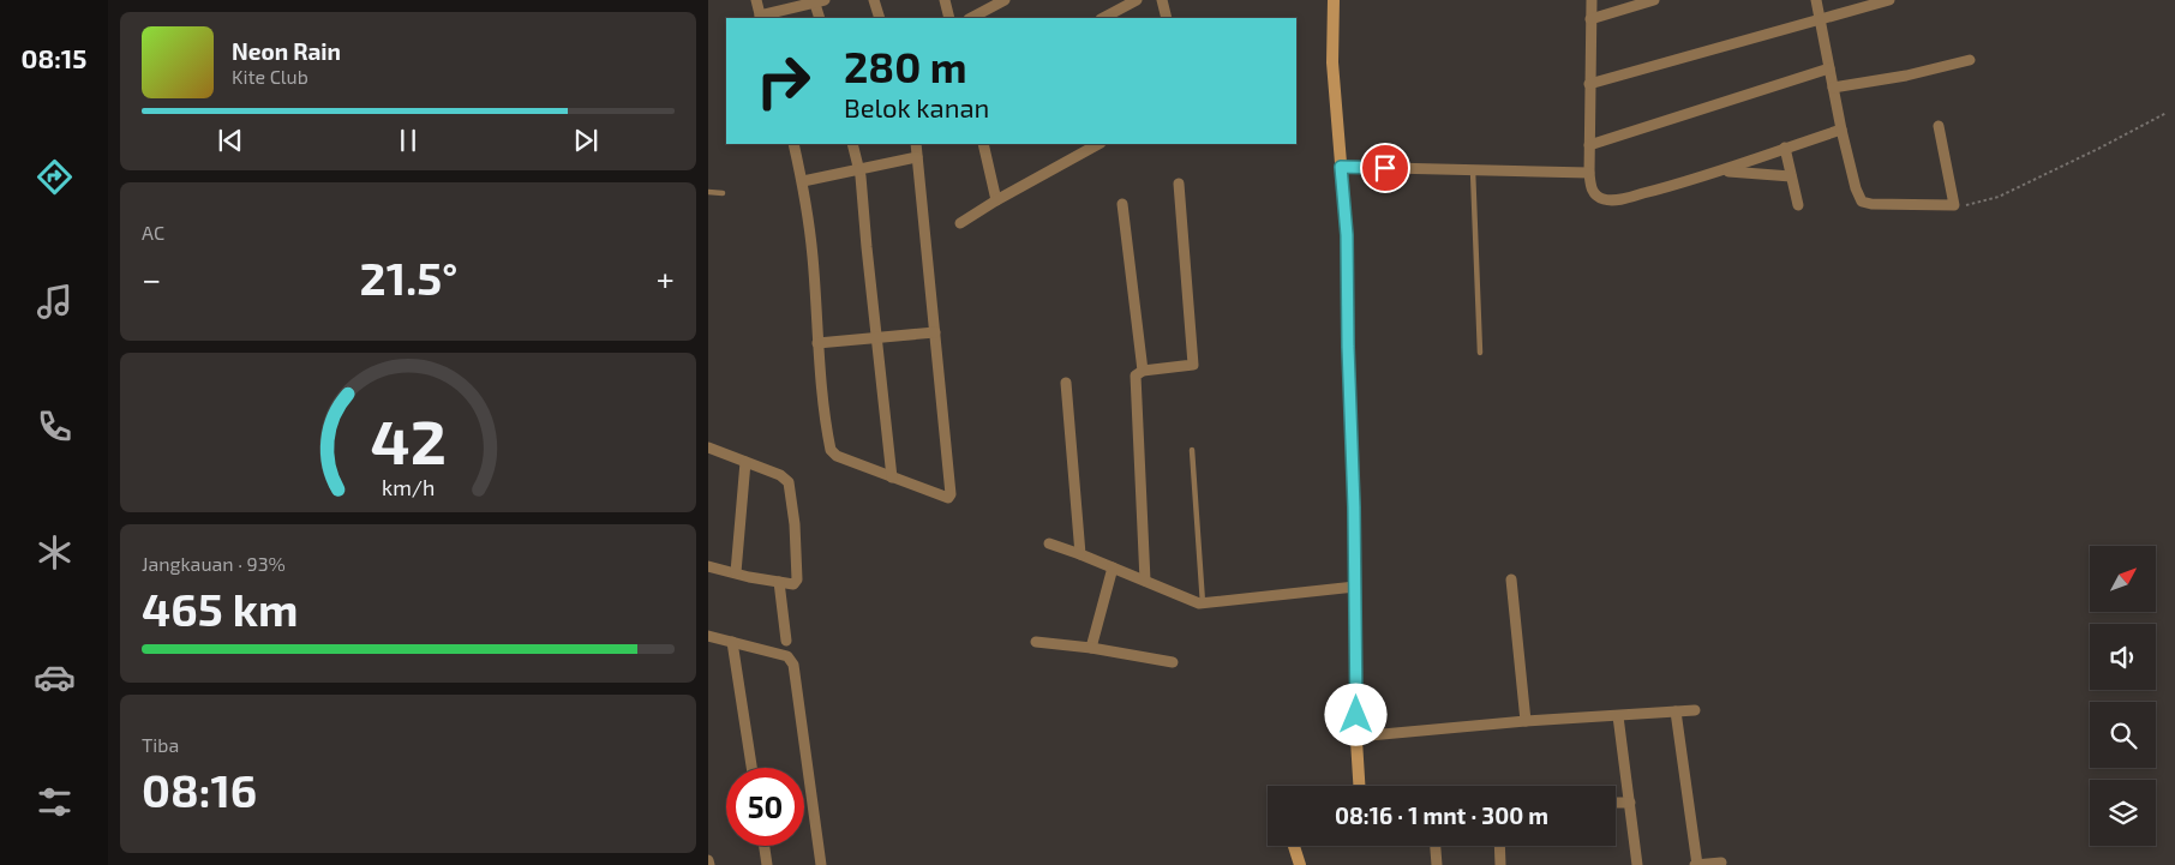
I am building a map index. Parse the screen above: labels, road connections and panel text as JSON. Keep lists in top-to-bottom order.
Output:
{
  "north": "top right",
  "page": {
    "tabs": "08:15",
    "turn": ["280 m", "Belok kanan"],
    "song": ["Neon Rain", "Kite Club"],
    "tile": [
      "AC",
      ["Jangkauan · 93%", "465 km"],
      ["Tiba", "08:16"]
    ],
    "heat": ["−", "21.5°", "+"],
    "limit": "50",
    "trip": "08:16 · 1 mnt · 300 m",
    "gauge": ["42", "km/h"]
  }
}
